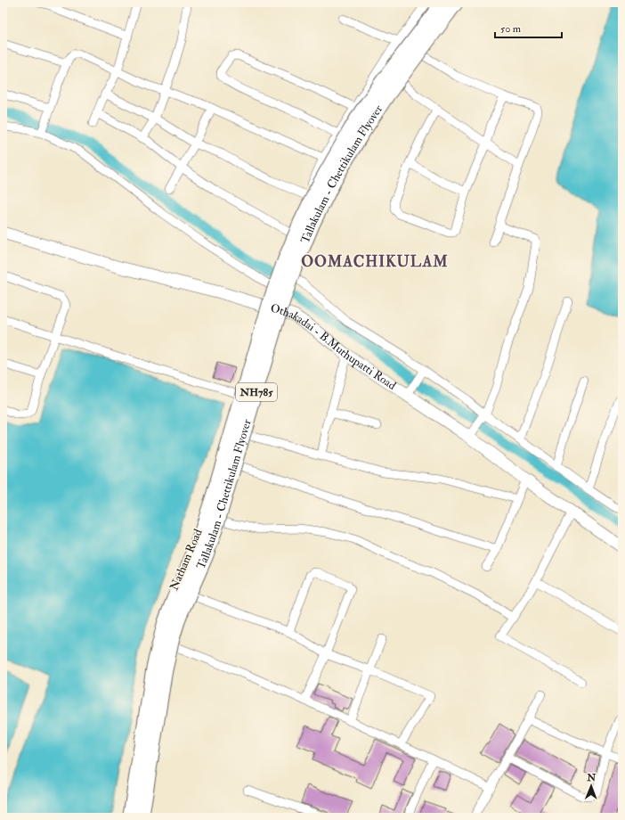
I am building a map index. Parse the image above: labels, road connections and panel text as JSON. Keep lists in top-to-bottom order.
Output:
{
  "streets": {
    "highway": ["Tallakulam - Chettikulam Flyover", "NH785"],
    "main road": ["Othakadai - B.Muthupatti Road", "Natham Road"]
  },
  "crossings": [
    ["Othakadai - B.Muthupatti Road", "Natham Road"]
  ],
  "districts": ["OOMACHIKULAM"],
  "scale_bar": "50 m",
  "north": "top"
}
